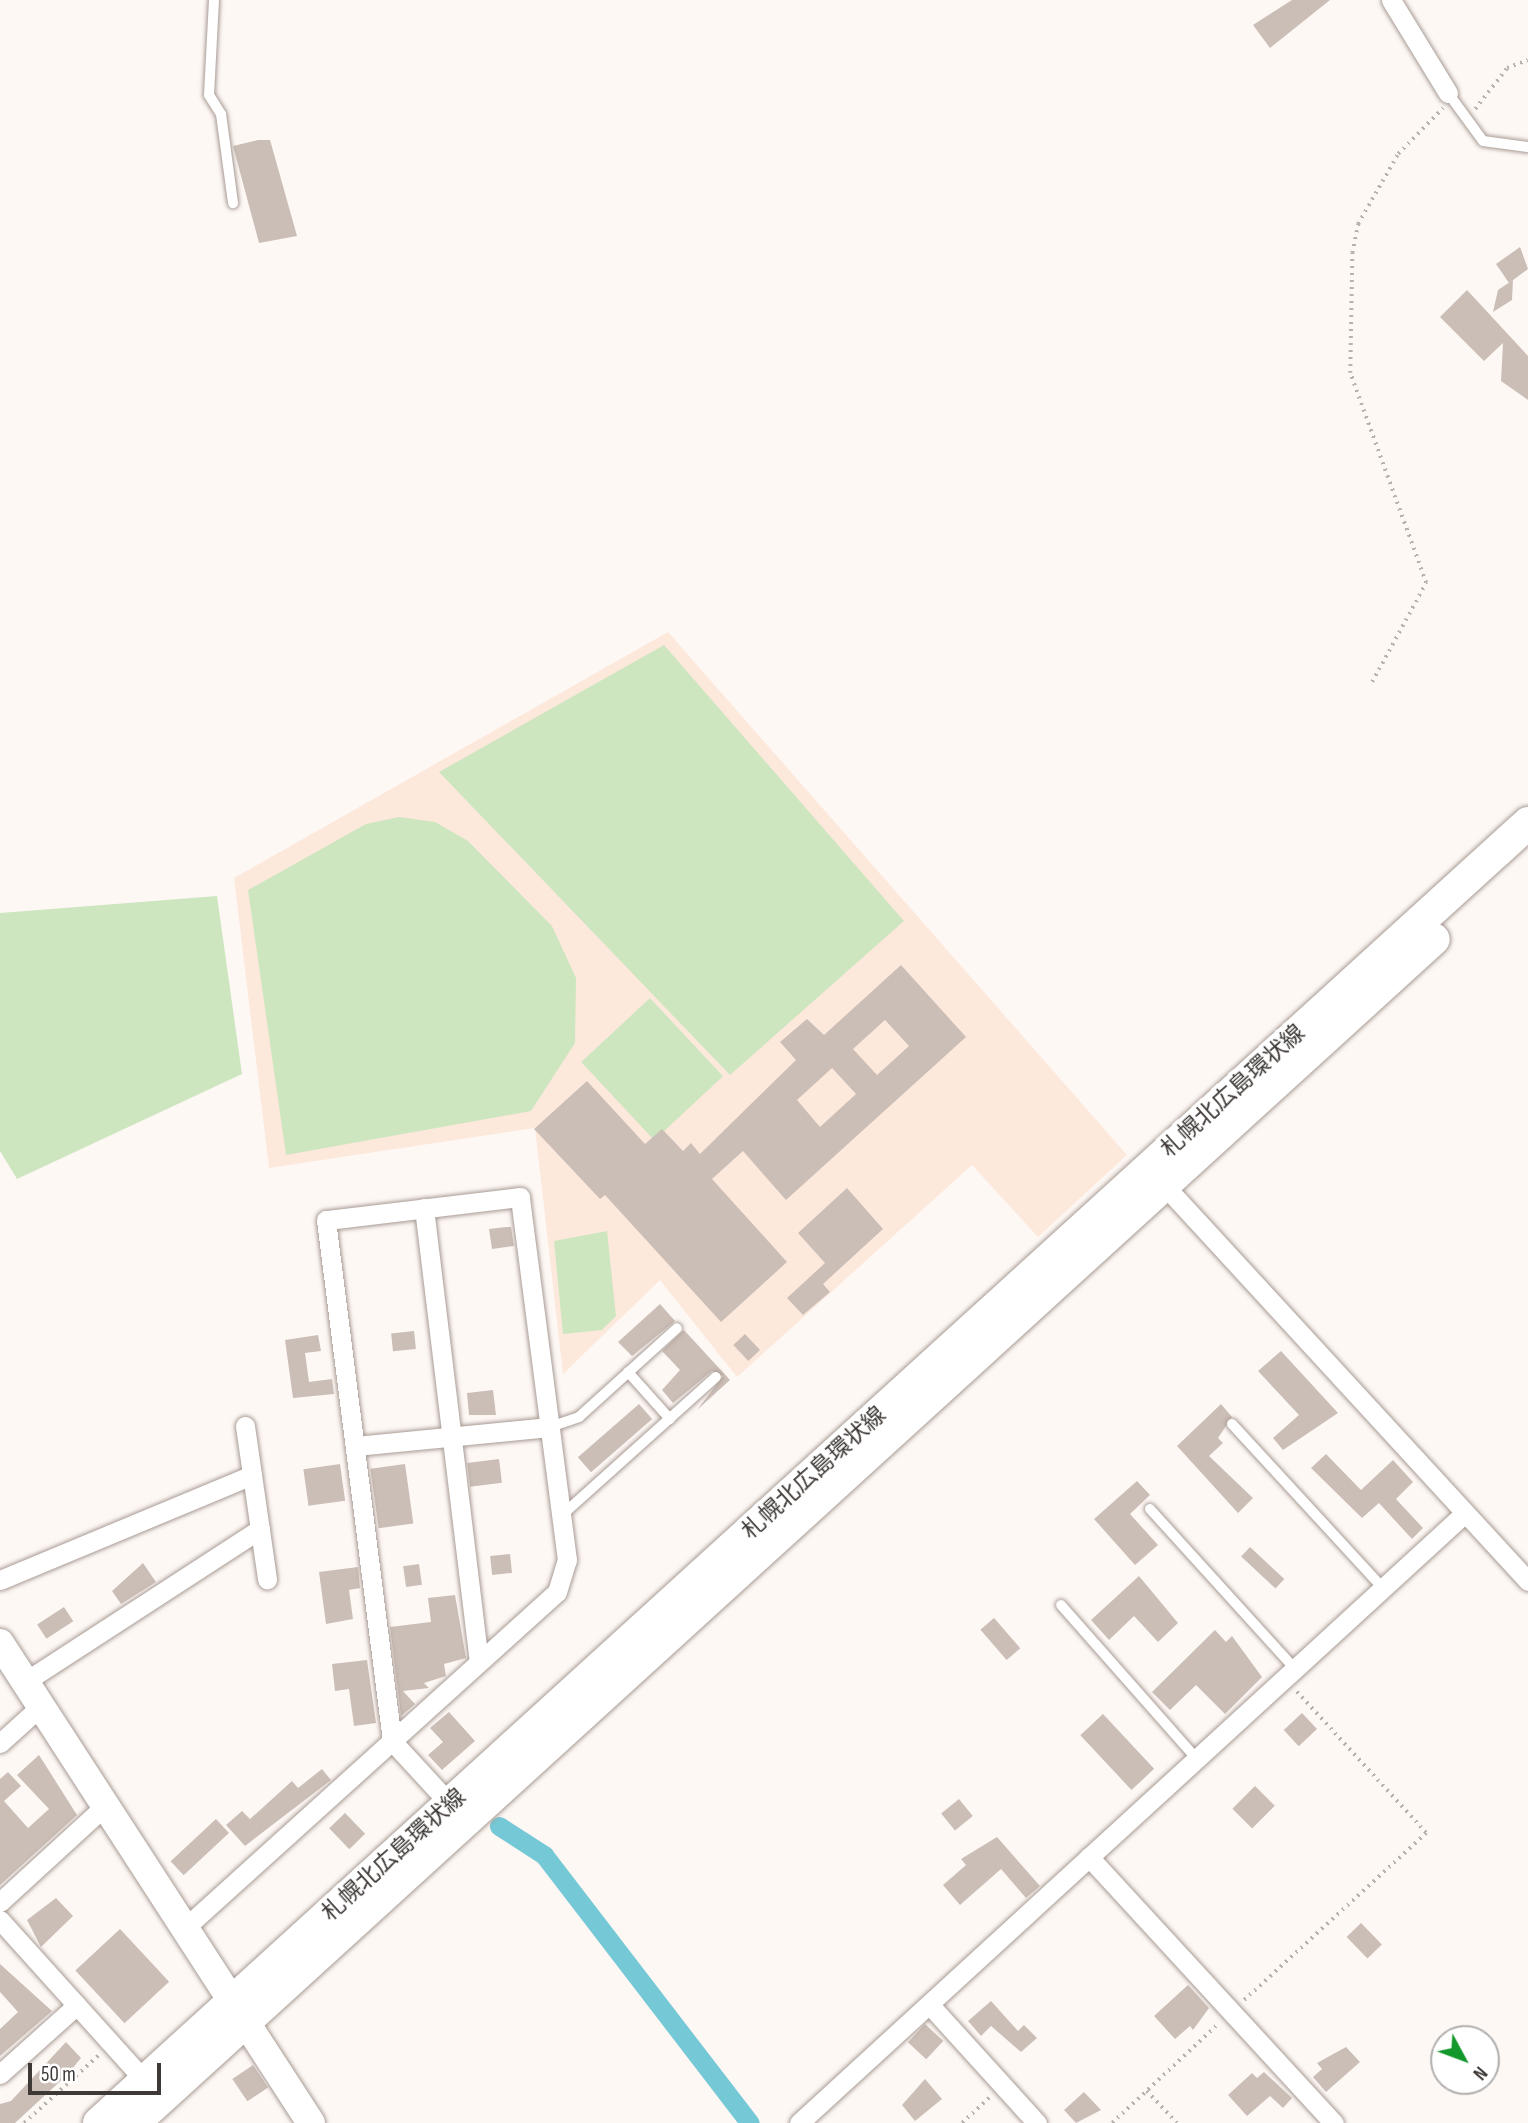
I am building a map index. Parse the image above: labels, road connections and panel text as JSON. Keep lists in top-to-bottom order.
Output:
{
  "streets": {
    "main road": ["札幌北広島環状線"]
  },
  "scale_bar": "50 m",
  "north": "bottom right"
}
